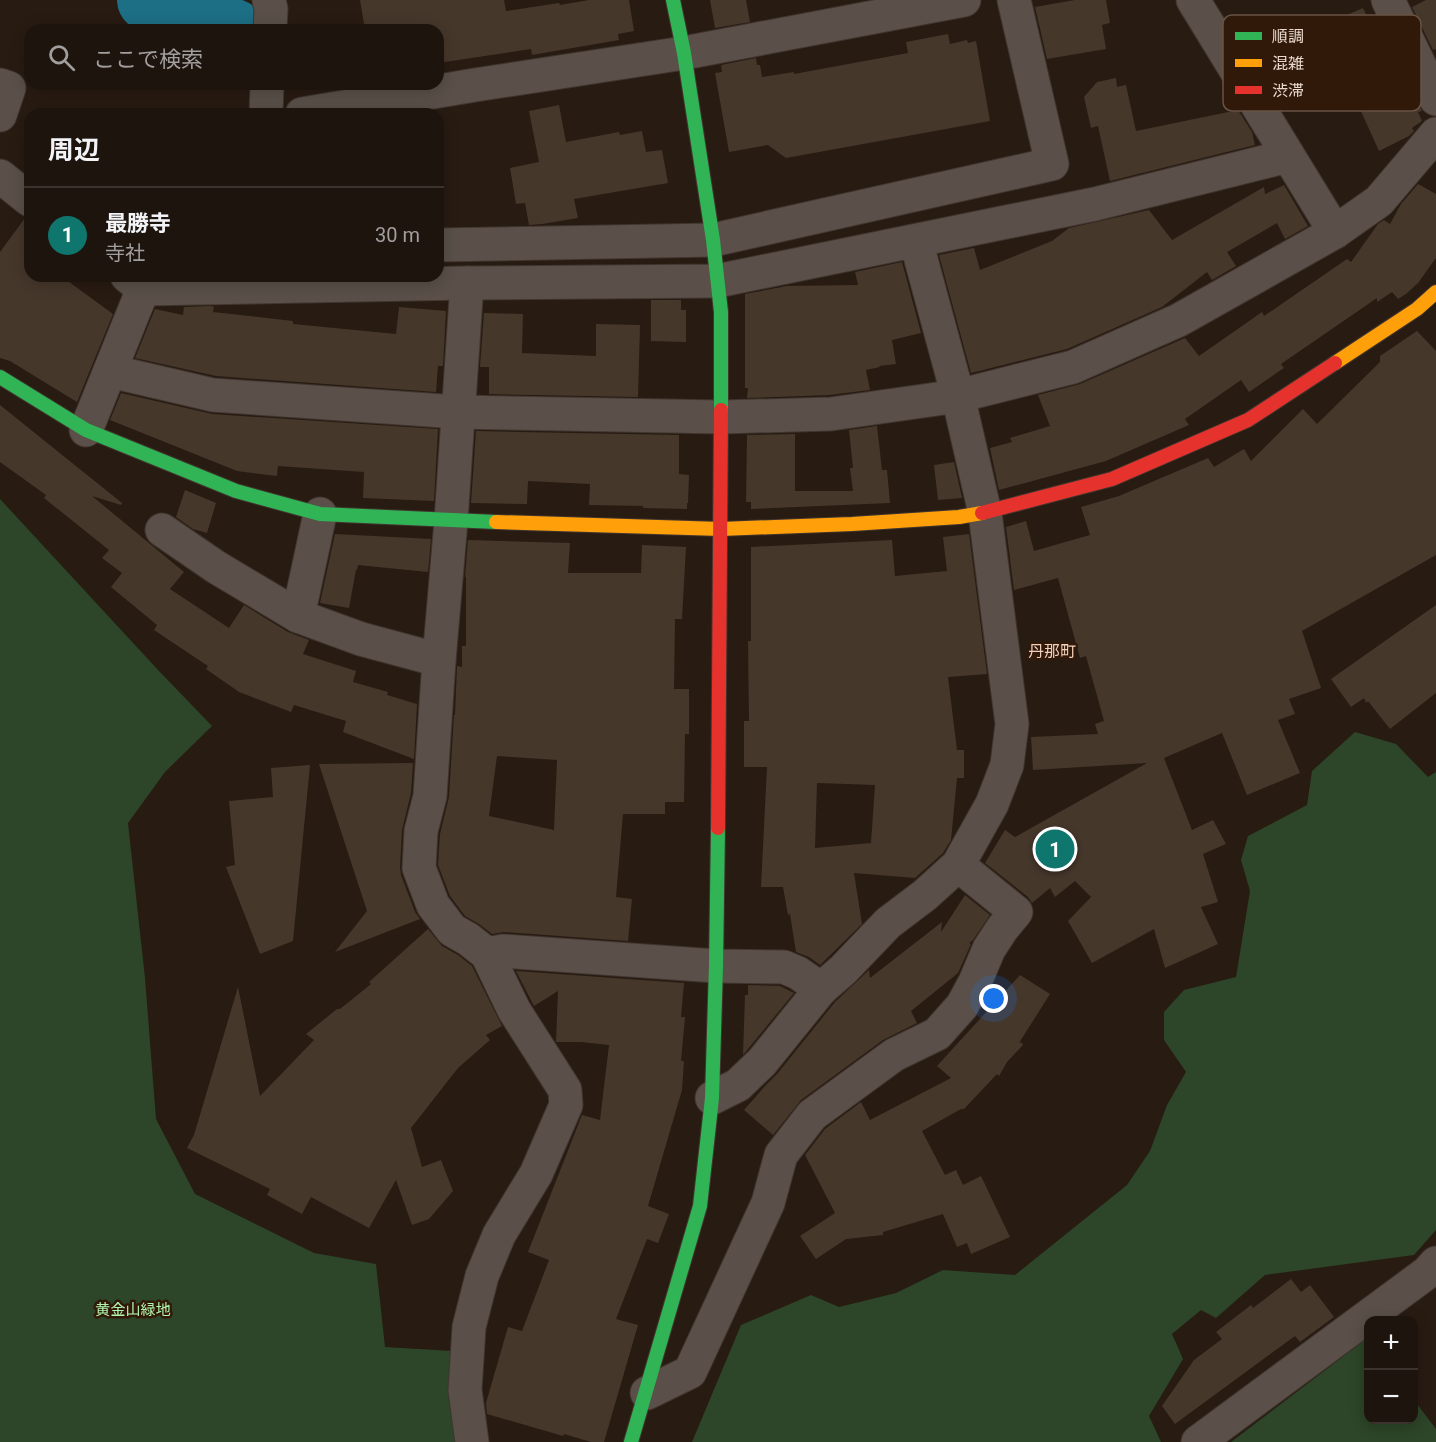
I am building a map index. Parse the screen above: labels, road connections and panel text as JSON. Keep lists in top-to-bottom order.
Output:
{
  "districts": ["丹那町"],
  "parks": ["黄金山緑地"],
  "legend": ["順調", "混雑", "渋滞"],
  "page": {
    "search": "ここで検索",
    "heading": "周辺",
    "list": [
      {
        "mark": "1",
        "name": "最勝寺",
        "note": "寺社",
        "value": "30 m"
      }
    ],
    "pins": "1",
    "map_buttons": ["+", "−"]
  }
}
